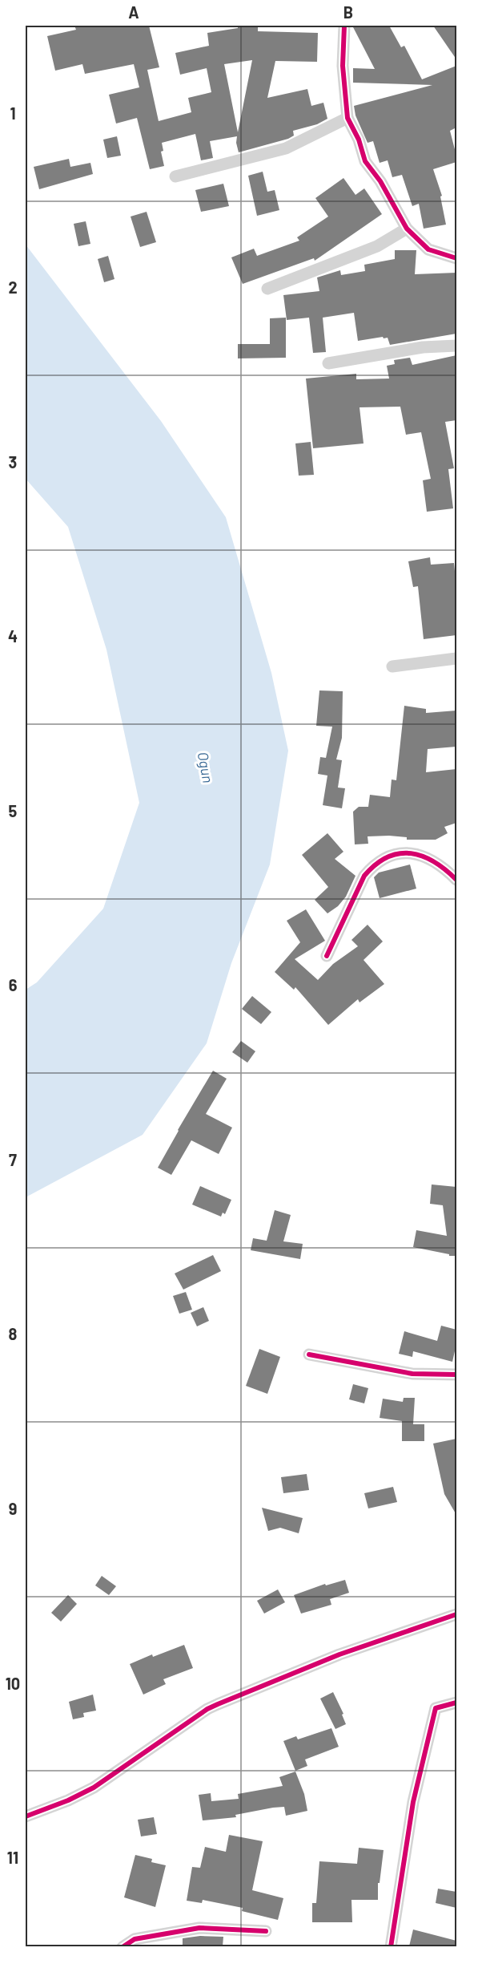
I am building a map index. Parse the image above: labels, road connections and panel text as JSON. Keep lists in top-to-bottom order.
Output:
{
  "water": ["Ogun"],
  "grid": {
    "columns": ["A", "B"],
    "rows": [
      "1",
      "2",
      "3",
      "4",
      "5",
      "6",
      "7",
      "8",
      "9",
      "10",
      "11"
    ]
  }
}
